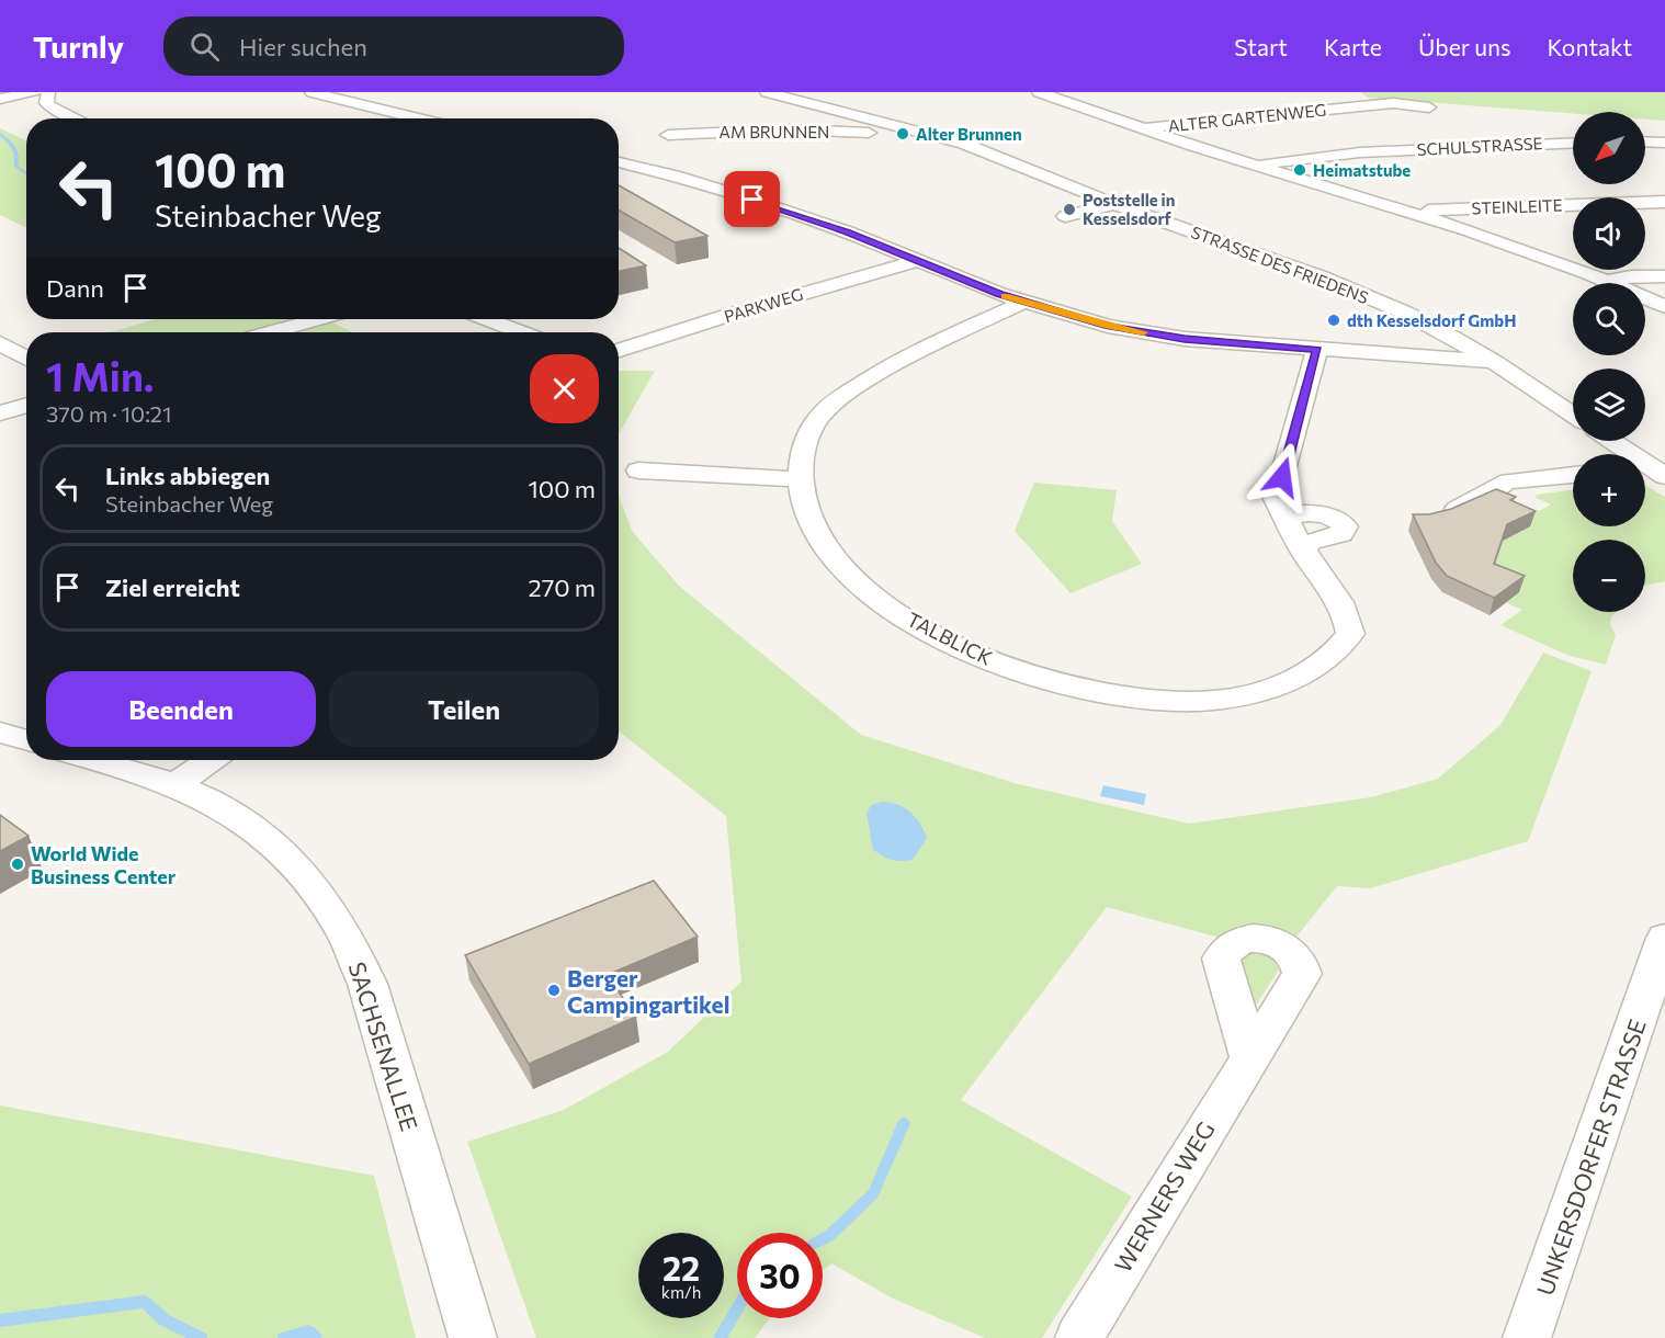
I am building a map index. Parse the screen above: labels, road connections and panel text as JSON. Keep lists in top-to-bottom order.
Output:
{
  "streets": {
    "street": [
      "ALTER GARTENWEG",
      "AM BRUNNEN",
      "SCHULSTRASSE",
      "STEINLEITE",
      "STRASSE DES FRIEDENS",
      "PARKWEG",
      "TALBLICK",
      "SACHSENALLEE",
      "UNKERSDORFER STRASSE",
      "WERNERS WEG"
    ]
  },
  "crossings": [
    ["AM BRUNNEN", "STRASSE DES FRIEDENS"]
  ],
  "places": [
    "Alter Brunnen",
    "Heimatstube",
    "Poststelle in Kesselsdorf",
    "dth Kesselsdorf GmbH",
    "World Wide Business Center",
    "Berger Campingartikel"
  ],
  "north": "bottom left",
  "page": {
    "header": "Turnly",
    "search": "Hier suchen",
    "nav": [
      "Start",
      "Karte",
      "Über uns",
      "Kontakt"
    ],
    "map_buttons": ["+", "−"],
    "turn": ["100 m", "Steinbacher Weg"],
    "then": "Dann",
    "heading": ["1 Min.", "370 m · 10:21"],
    "list": [
      {
        "name": "Links abbiegen",
        "note": "Steinbacher Weg",
        "value": "100 m"
      },
      {
        "name": "Ziel erreicht",
        "value": "270 m"
      }
    ],
    "buttons": ["Beenden", "Teilen"],
    "speed": "22 km/h",
    "limit": "30"
  }
}
